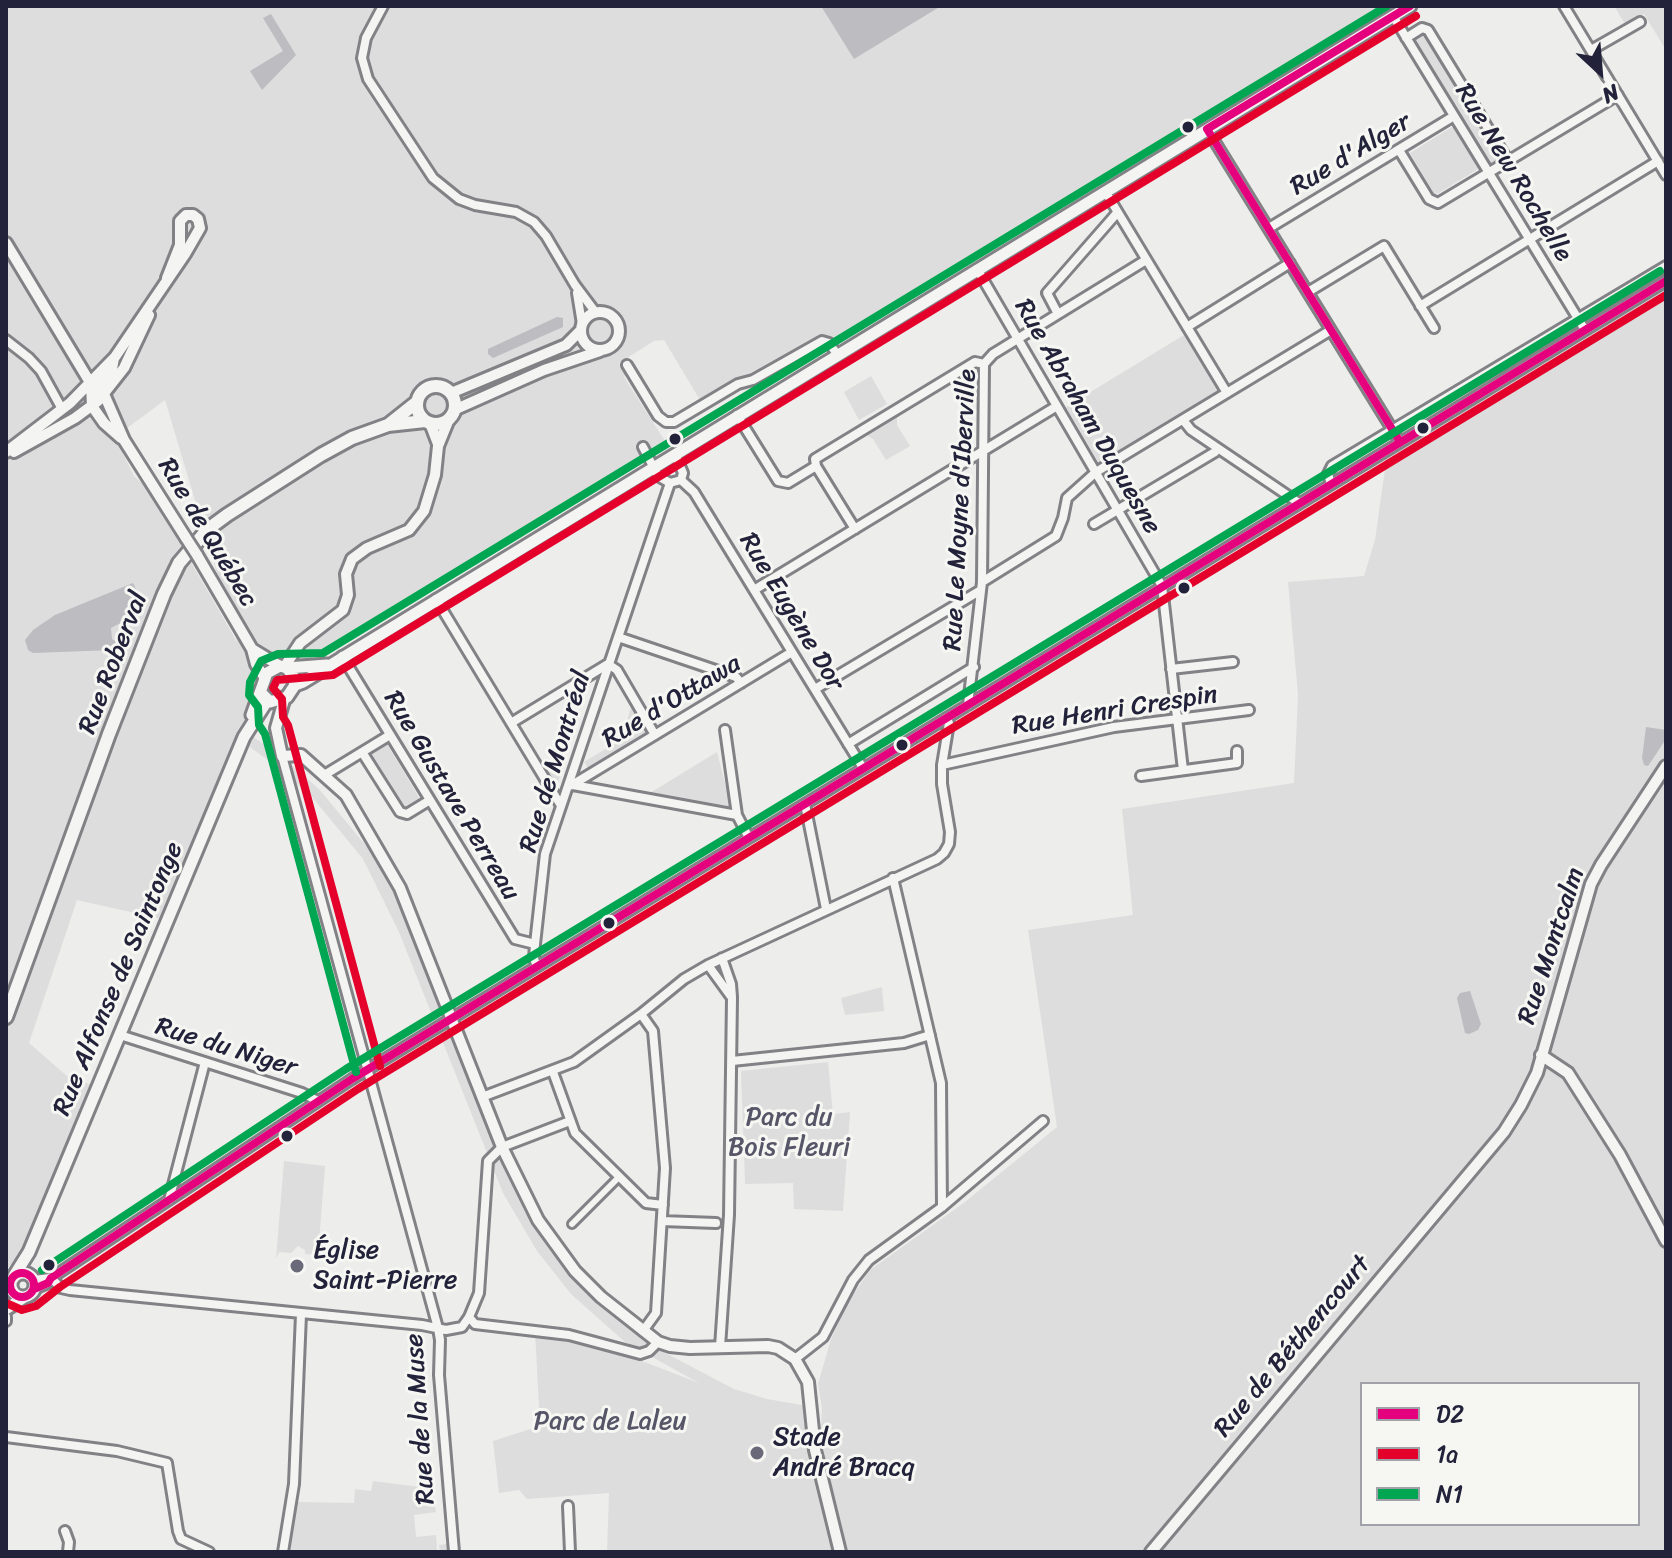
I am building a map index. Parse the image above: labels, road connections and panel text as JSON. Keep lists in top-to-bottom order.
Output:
{
  "streets": {
    "main road": ["Rue Roberval", "Rue Alfonse de Saintonge"],
    "street": [
      "Rue d'Alger",
      "Rue New Rochelle",
      "Rue Abraham Duquesne",
      "Rue Le Moyne d'Iberville",
      "Rue de Québec",
      "Rue Eugène Dor",
      "Rue d'Ottawa",
      "Rue Henri Crespin",
      "Rue de Montréal",
      "Rue Gustave Perreau",
      "Rue Montcalm",
      "Rue du Niger",
      "Rue de Béthencourt",
      "Rue de la Muse"
    ]
  },
  "crossings": [
    ["Rue d'Alger", "Rue New Rochelle"],
    ["Rue Abraham Duquesne", "Rue Le Moyne d'Iberville"],
    ["Rue de Québec", "Rue Alfonse de Saintonge"],
    ["Rue de Québec", "Rue de la Muse"],
    ["Rue Eugène Dor", "Rue d'Ottawa"],
    ["Rue d'Ottawa", "Rue de Montréal"],
    ["Rue de Montréal", "Rue Gustave Perreau"],
    ["Rue Montcalm", "Rue de Béthencourt"],
    ["Rue Alfonse de Saintonge", "Rue du Niger"],
    ["Rue Alfonse de Saintonge", "Rue de la Muse"]
  ],
  "parks": ["Parc du Bois Fleuri", "Parc de Laleu"],
  "places": ["Église Saint-Pierre", "Stade André Bracq"],
  "lines": ["transit line D2", "transit line N1", "transit line 1a"],
  "legend": ["D2", "1a", "N1"],
  "north": "bottom right"
}
